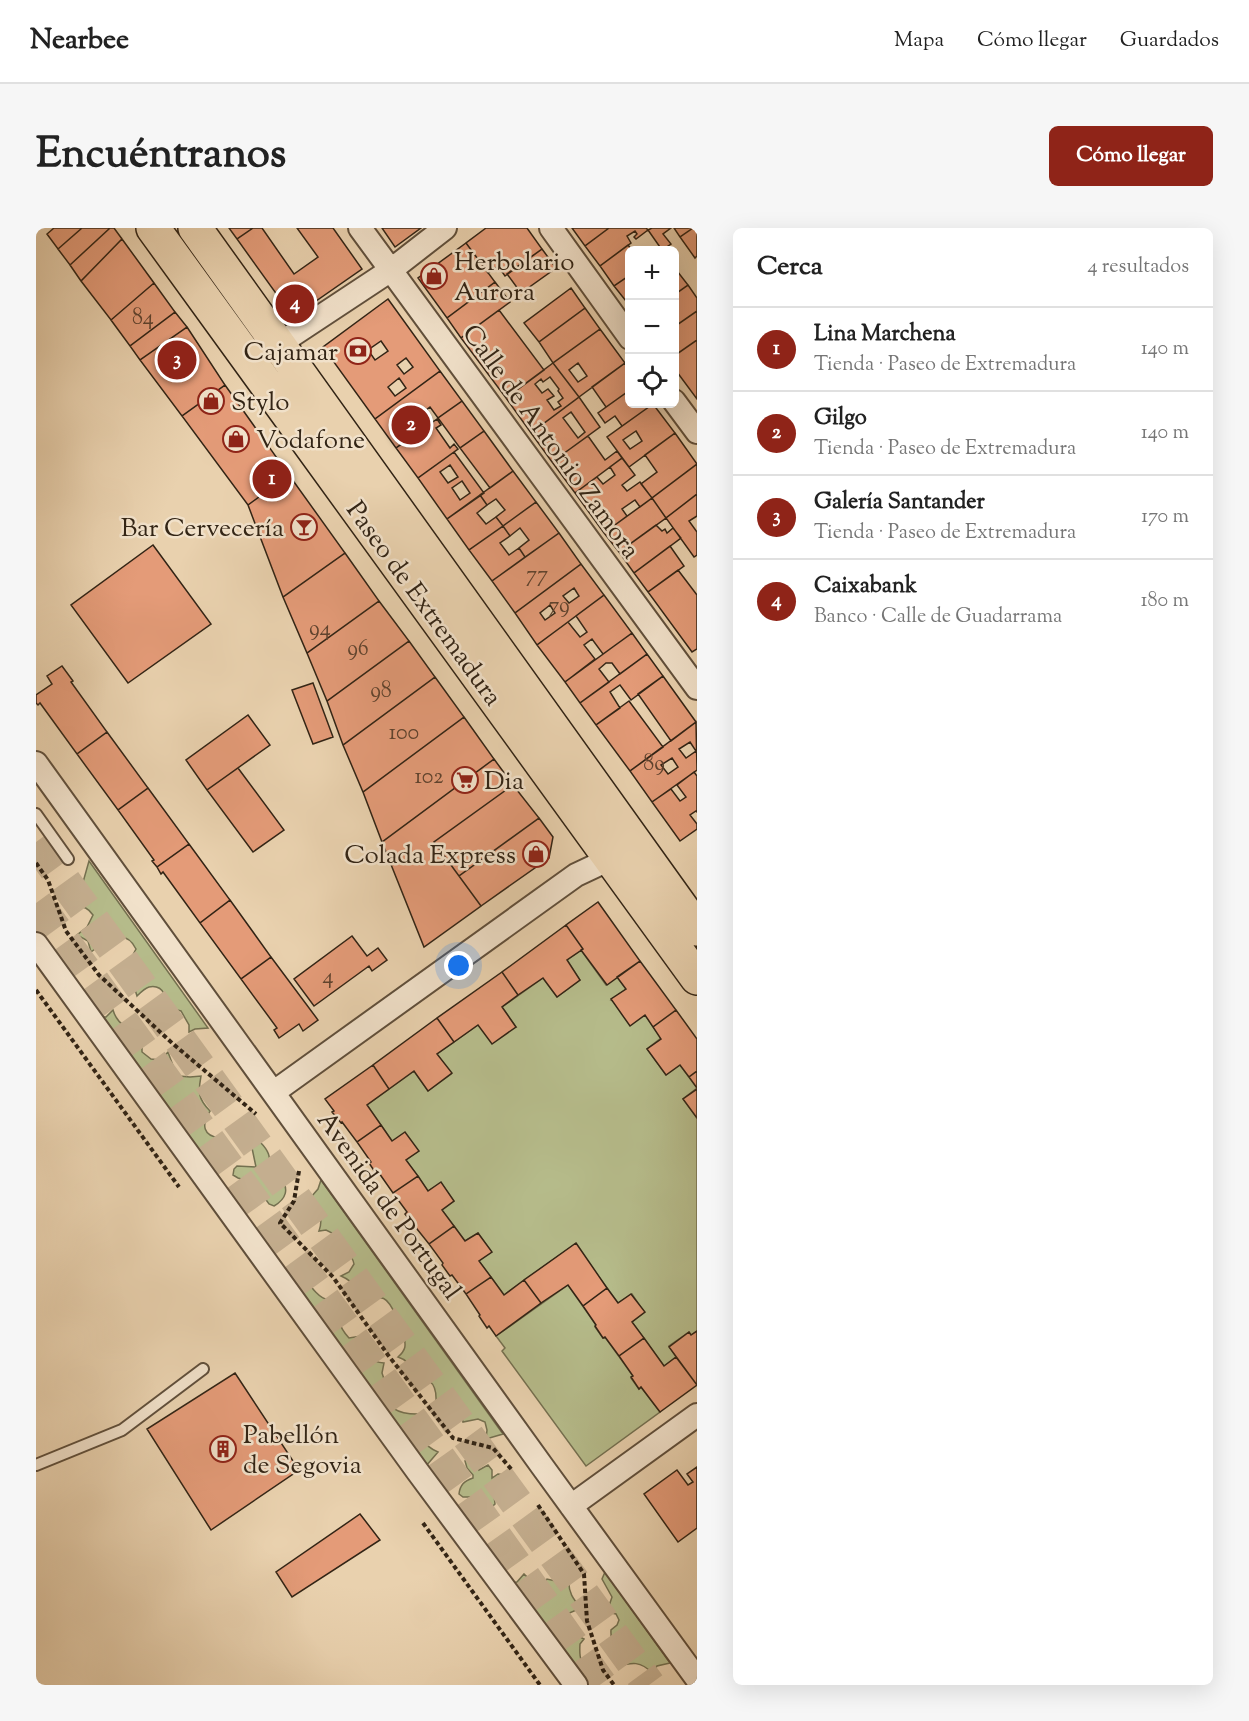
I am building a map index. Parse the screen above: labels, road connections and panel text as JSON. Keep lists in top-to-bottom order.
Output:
{
  "streets": {
    "main road": ["Paseo de Extremadura"],
    "street": ["Calle de Antonio Zamora", "Avenida de Portugal"]
  },
  "places": {
    "shop": [
      "Herbolario Aurora",
      "Stylo",
      "Vodafone",
      "Colada Express"
    ],
    "bank": ["Cajamar"],
    "bar": ["Bar Cervecería"],
    "supermarket": ["Dia"],
    "building": ["Pabellón de Segovia"]
  },
  "house_numbers": [
    "84",
    "77",
    "79",
    "94",
    "96",
    "98",
    "100",
    "89",
    "102",
    "4"
  ],
  "page": {
    "header": "Nearbee",
    "nav": ["Mapa", "Cómo llegar", "Guardados"],
    "title": "Encuéntranos",
    "buttons": "Cómo llegar",
    "heading": ["Cerca", "4 resultados"],
    "map_buttons": ["+", "−"],
    "pins": [
      "4",
      "3",
      "2",
      "1"
    ],
    "list": [
      {
        "mark": "1",
        "name": "Lina Marchena",
        "note": "Tienda · Paseo de Extremadura",
        "value": "140 m"
      },
      {
        "mark": "2",
        "name": "Gilgo",
        "note": "Tienda · Paseo de Extremadura",
        "value": "140 m"
      },
      {
        "mark": "3",
        "name": "Galería Santander",
        "note": "Tienda · Paseo de Extremadura",
        "value": "170 m"
      },
      {
        "mark": "4",
        "name": "Caixabank",
        "note": "Banco · Calle de Guadarrama",
        "value": "180 m"
      }
    ]
  }
}
